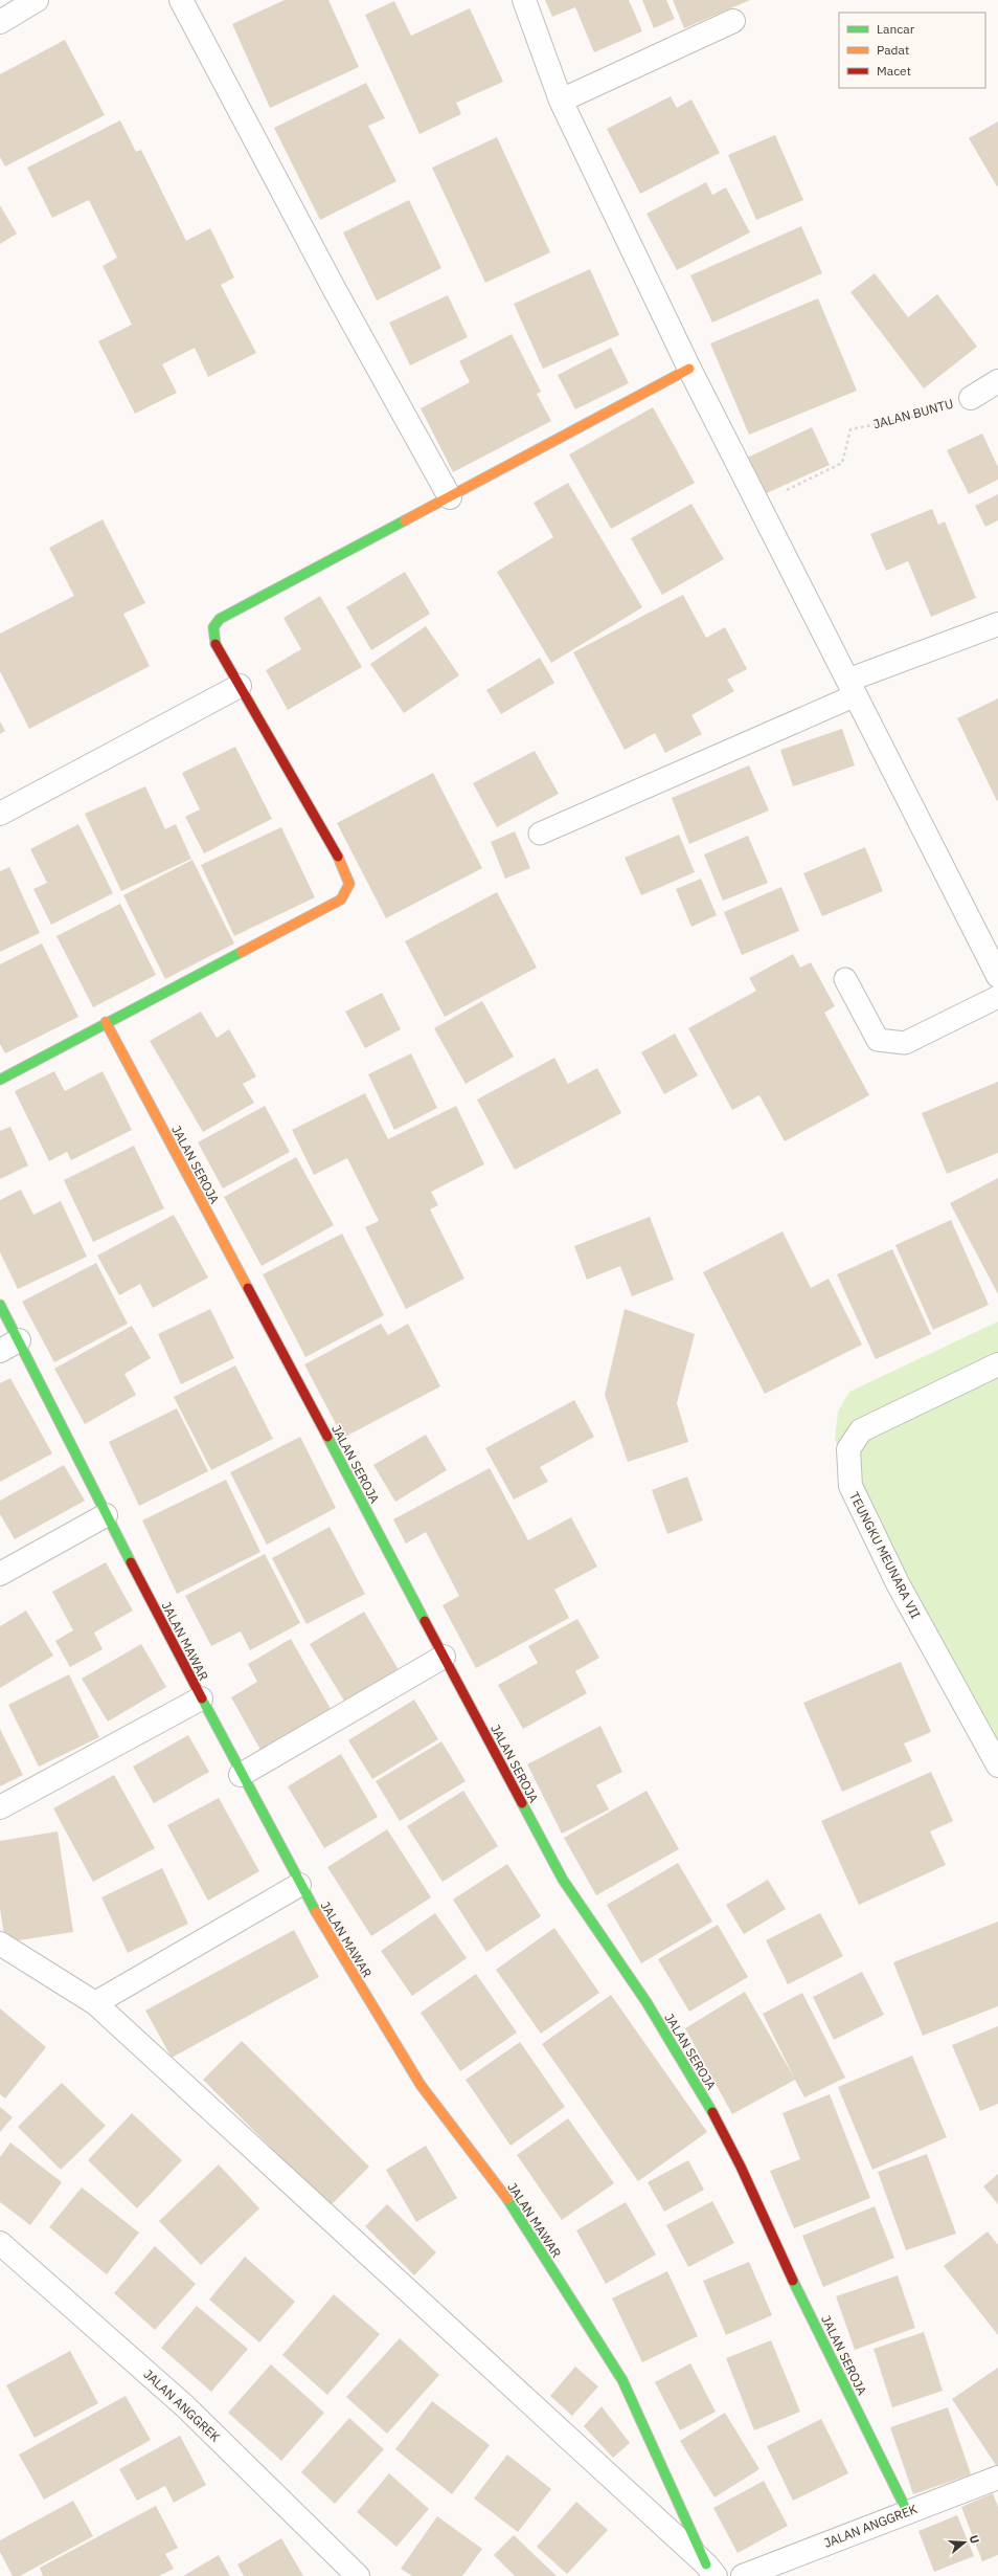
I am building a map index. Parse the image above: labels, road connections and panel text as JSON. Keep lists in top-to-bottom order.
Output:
{
  "streets": {
    "street": [
      "JALAN SEROJA",
      "TEUNGKU MEUNARA VII",
      "JALAN MAWAR",
      "JALAN ANGGREK"
    ],
    "path": ["JALAN BUNTU"]
  },
  "crossings": [
    ["JALAN SEROJA", "JALAN ANGGREK"]
  ],
  "legend": ["Lancar", "Padat", "Macet"],
  "north": "right"
}
